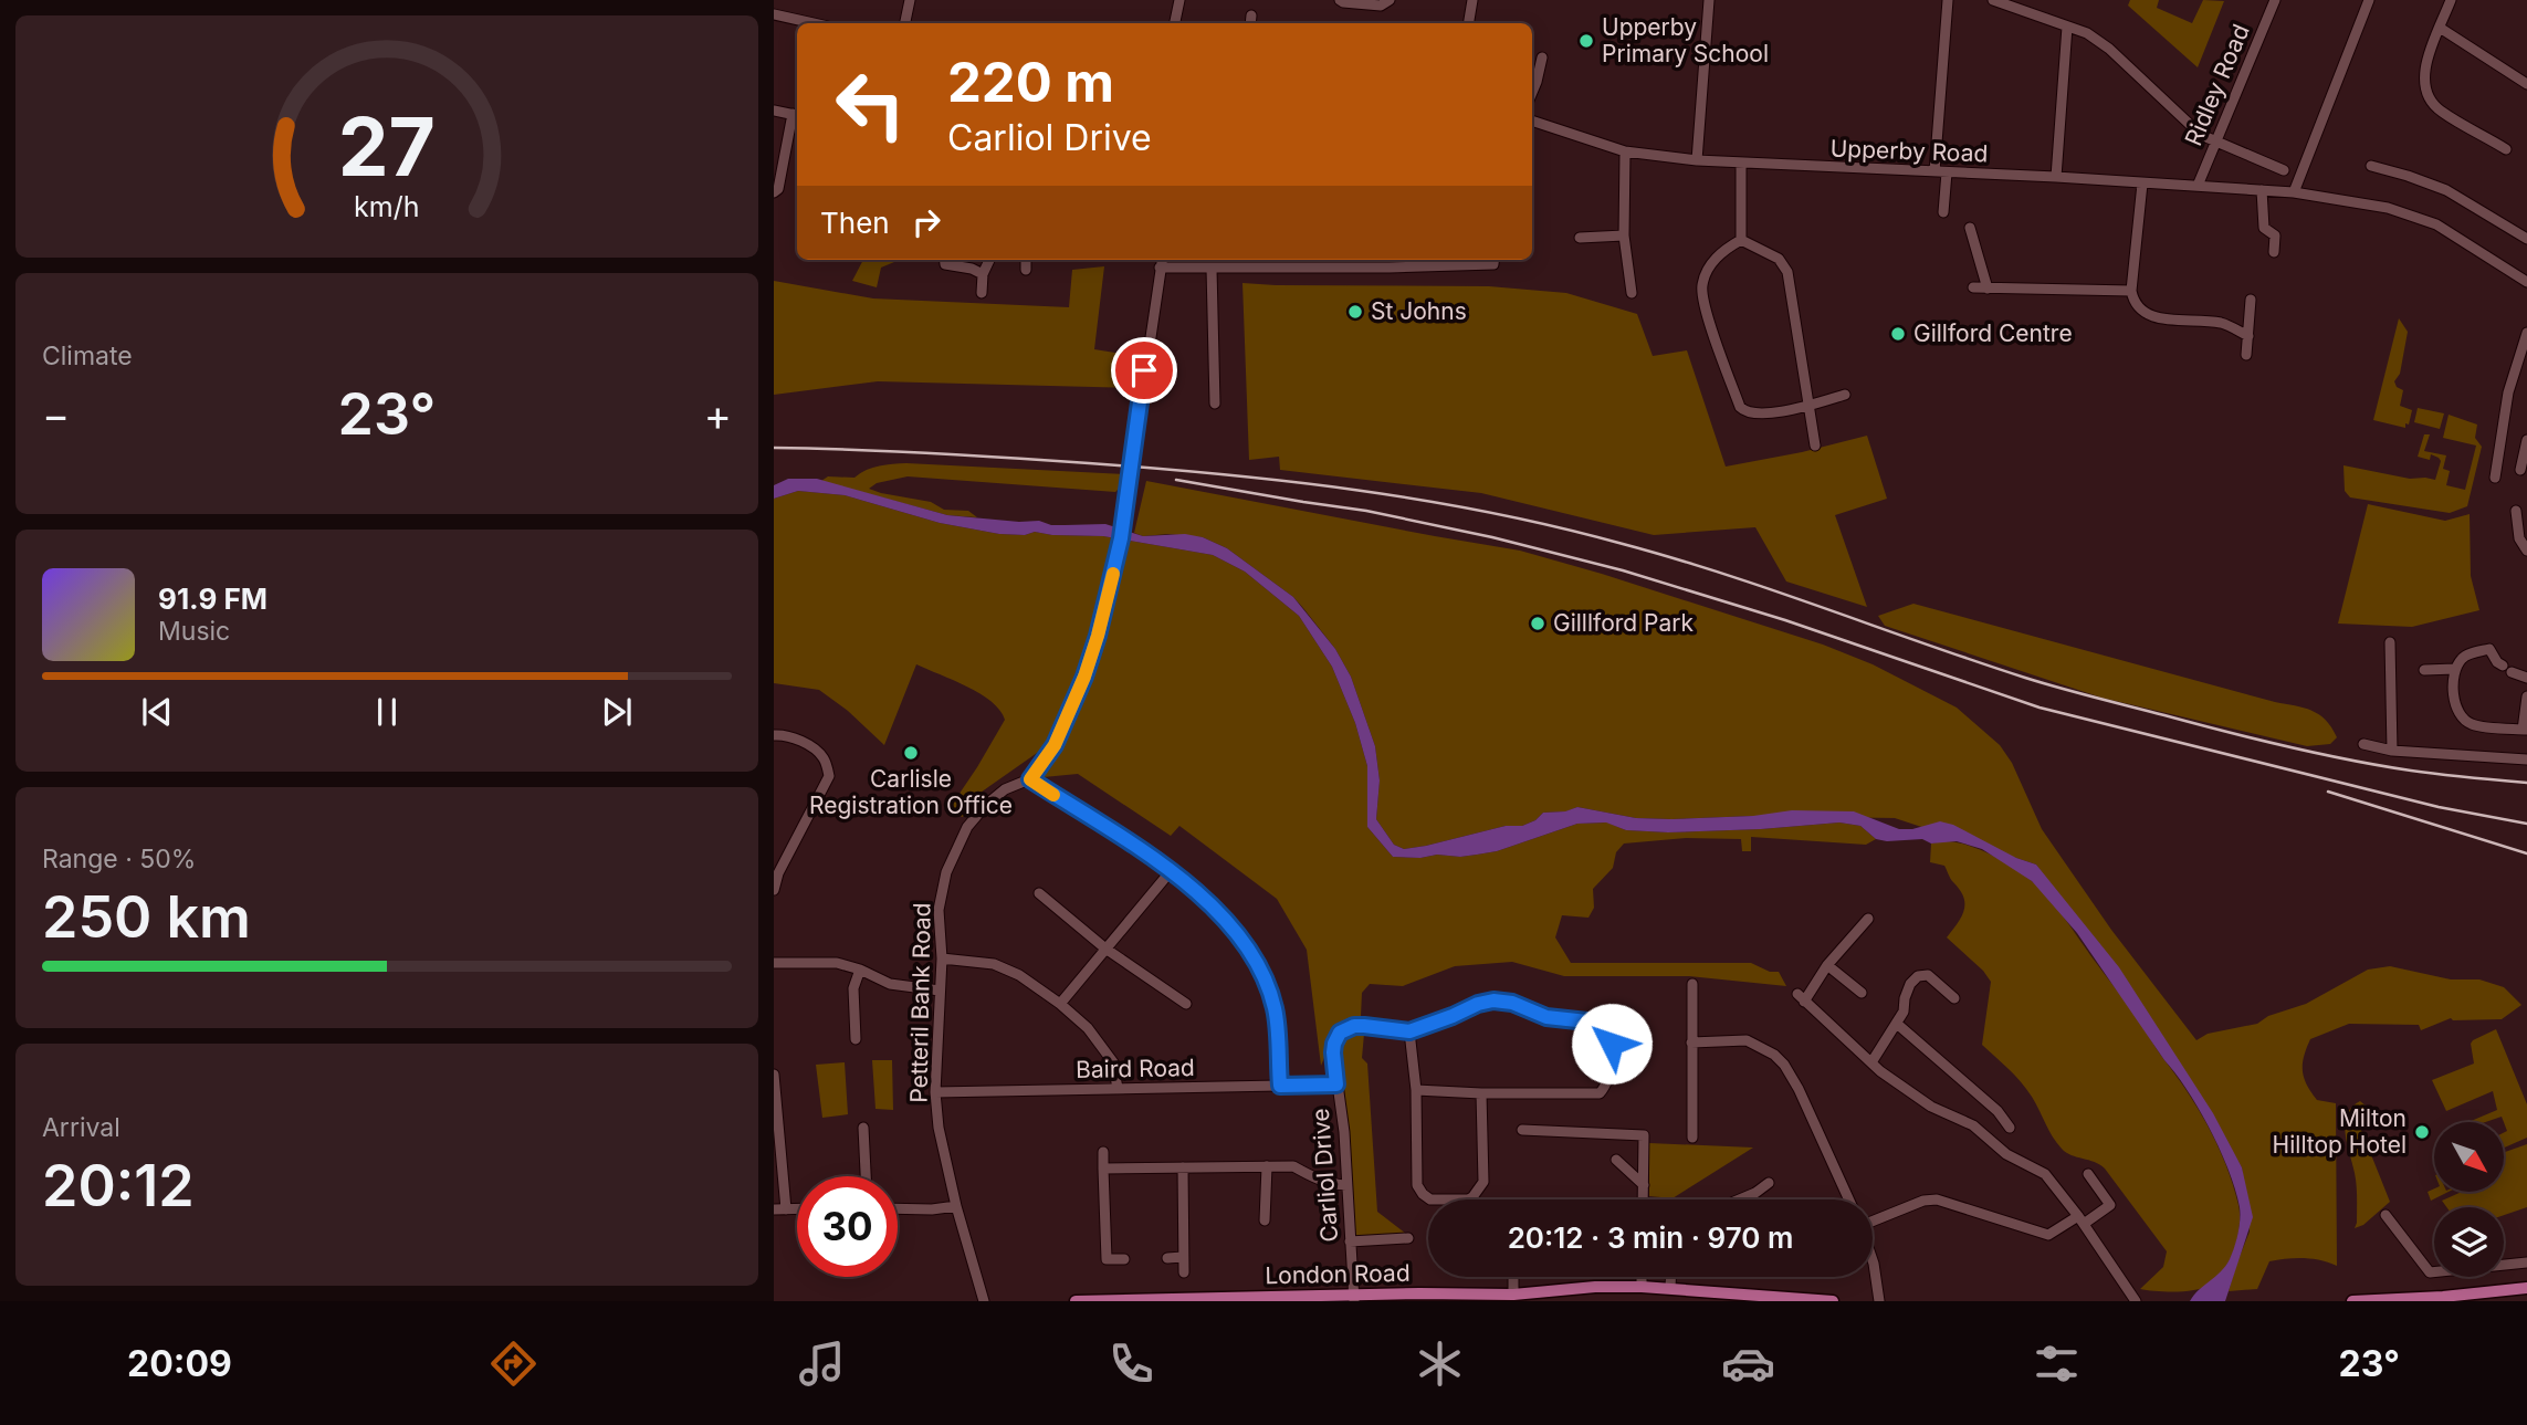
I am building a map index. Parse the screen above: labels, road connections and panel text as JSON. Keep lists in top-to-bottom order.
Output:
{
  "streets": {
    "main road": ["London Road"],
    "street": [
      "Ridley Road",
      "Upperby Road",
      "Petteril Bank Road",
      "Baird Road",
      "Carliol Drive"
    ]
  },
  "crossings": [
    ["Ridley Road", "Upperby Road"],
    ["Petteril Bank Road", "Baird Road"],
    ["Baird Road", "Carliol Drive"],
    ["Carliol Drive", "London Road"]
  ],
  "places": [
    "Upperby Primary School",
    "St Johns",
    "Gillford Centre",
    "Gilllford Park",
    "Carlisle Registration Office",
    "Milton Hilltop Hotel"
  ],
  "north": "bottom right",
  "page": {
    "turn": ["220 m", "Carliol Drive"],
    "then": "Then",
    "tile": [
      "Climate",
      ["Range · 50%", "250 km"],
      ["Arrival", "20:12"]
    ],
    "heat": ["−", "23°", "+"],
    "song": ["91.9 FM", "Music"],
    "limit": "30",
    "trip": "20:12 · 3 min · 970 m",
    "tabs": ["20:09", "23°"],
    "gauge": ["27", "km/h"]
  }
}
